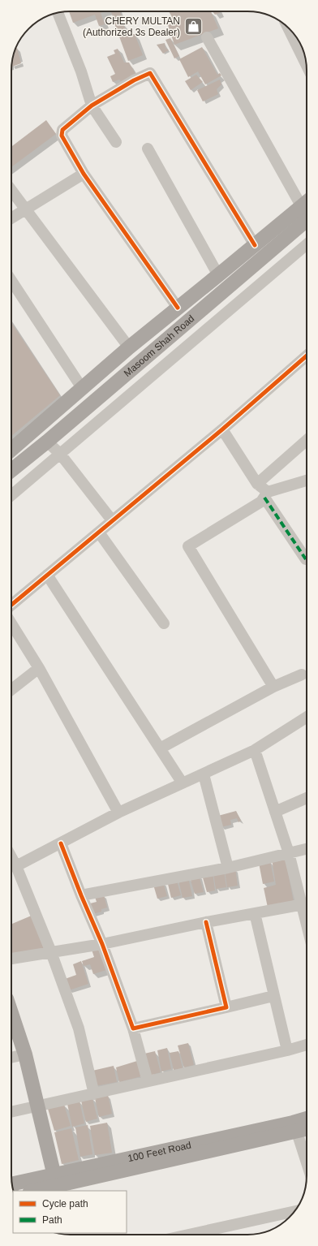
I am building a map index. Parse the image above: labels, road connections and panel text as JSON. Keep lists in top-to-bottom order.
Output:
{
  "streets": {
    "main road": ["Masoom Shah Road", "100 Feet Road"]
  },
  "places": {
    "shop": ["CHERY MULTAN (Authorized 3s Dealer)"]
  },
  "legend": ["Cycle path", "Path"]
}
